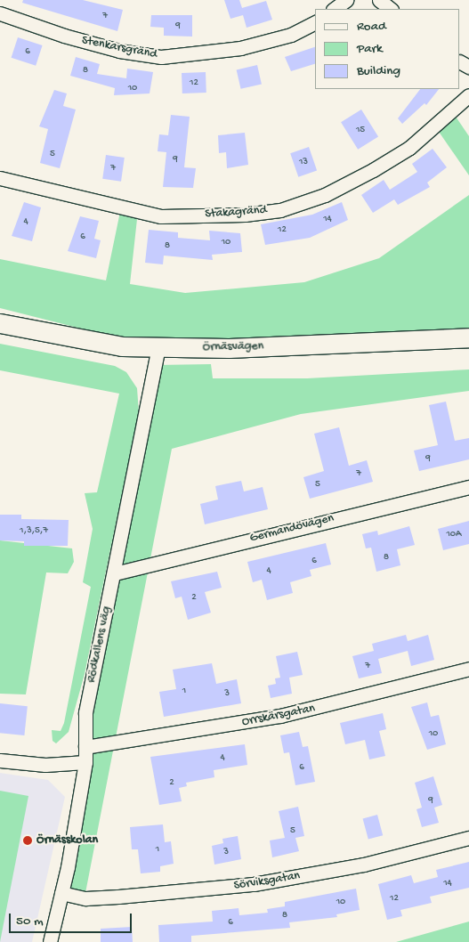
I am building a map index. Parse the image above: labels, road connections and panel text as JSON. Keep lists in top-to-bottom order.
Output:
{
  "streets": {
    "street": [
      "Stenkarsgränd",
      "Stakagränd",
      "Örnäsvägen",
      "Germandövägen",
      "Rödkallens väg",
      "Orrskärsgatan",
      "Sörviksgatan"
    ]
  },
  "crossings": [
    ["Örnäsvägen", "Rödkallens väg"],
    ["Germandövägen", "Rödkallens väg"],
    ["Rödkallens väg", "Orrskärsgatan"],
    ["Rödkallens väg", "Sörviksgatan"]
  ],
  "places": ["Örnässkolan"],
  "house_numbers": [
    "7",
    "9",
    "6",
    "8",
    "12",
    "10",
    "15",
    "5",
    "9",
    "13",
    "7",
    "14",
    "4",
    "12",
    "6",
    "10",
    "8",
    "9",
    "7",
    "5",
    "1,3,5,7",
    "10A",
    "8",
    "6",
    "4",
    "2",
    "7",
    "1",
    "3",
    "10",
    "4",
    "6",
    "2",
    "9",
    "5",
    "1",
    "3",
    "14",
    "12",
    "10",
    "8",
    "6"
  ],
  "legend": ["Road", "Park", "Building"],
  "scale_bar": "50 m"
}
